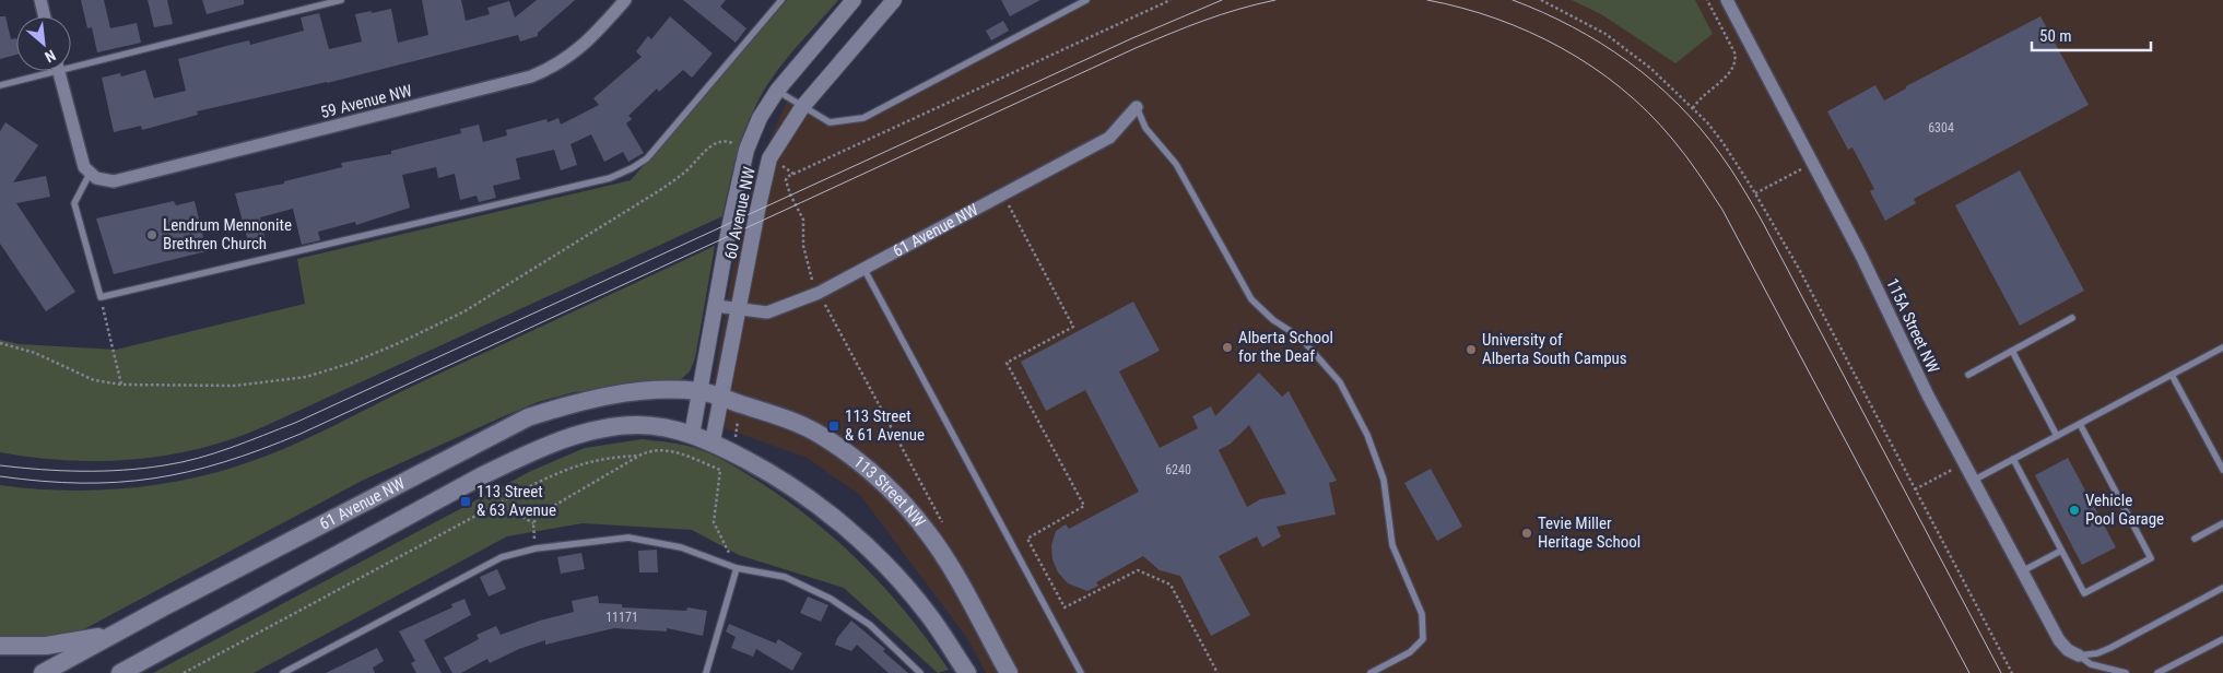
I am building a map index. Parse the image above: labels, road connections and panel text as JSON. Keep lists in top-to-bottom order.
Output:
{
  "streets": {
    "main road": ["61 Avenue NW", "113 Street NW"],
    "street": ["59 Avenue NW", "60 Avenue NW", "115A Street NW"]
  },
  "crossings": [
    ["60 Avenue NW", "61 Avenue NW"],
    ["60 Avenue NW", "113 Street NW"],
    ["61 Avenue NW", "113 Street NW"]
  ],
  "places": {
    "other": [
      "Lendrum Mennonite Brethren Church",
      "Alberta School for the Deaf",
      "University of Alberta South Campus",
      "Vehicle Pool Garage",
      "Tevie Miller Heritage School"
    ],
    "transit": ["113 Street & 61 Avenue", "113 Street & 63 Avenue"]
  },
  "house_numbers": ["6304", "6240", "11171"],
  "scale_bar": "50 m",
  "north": "bottom right"
}
